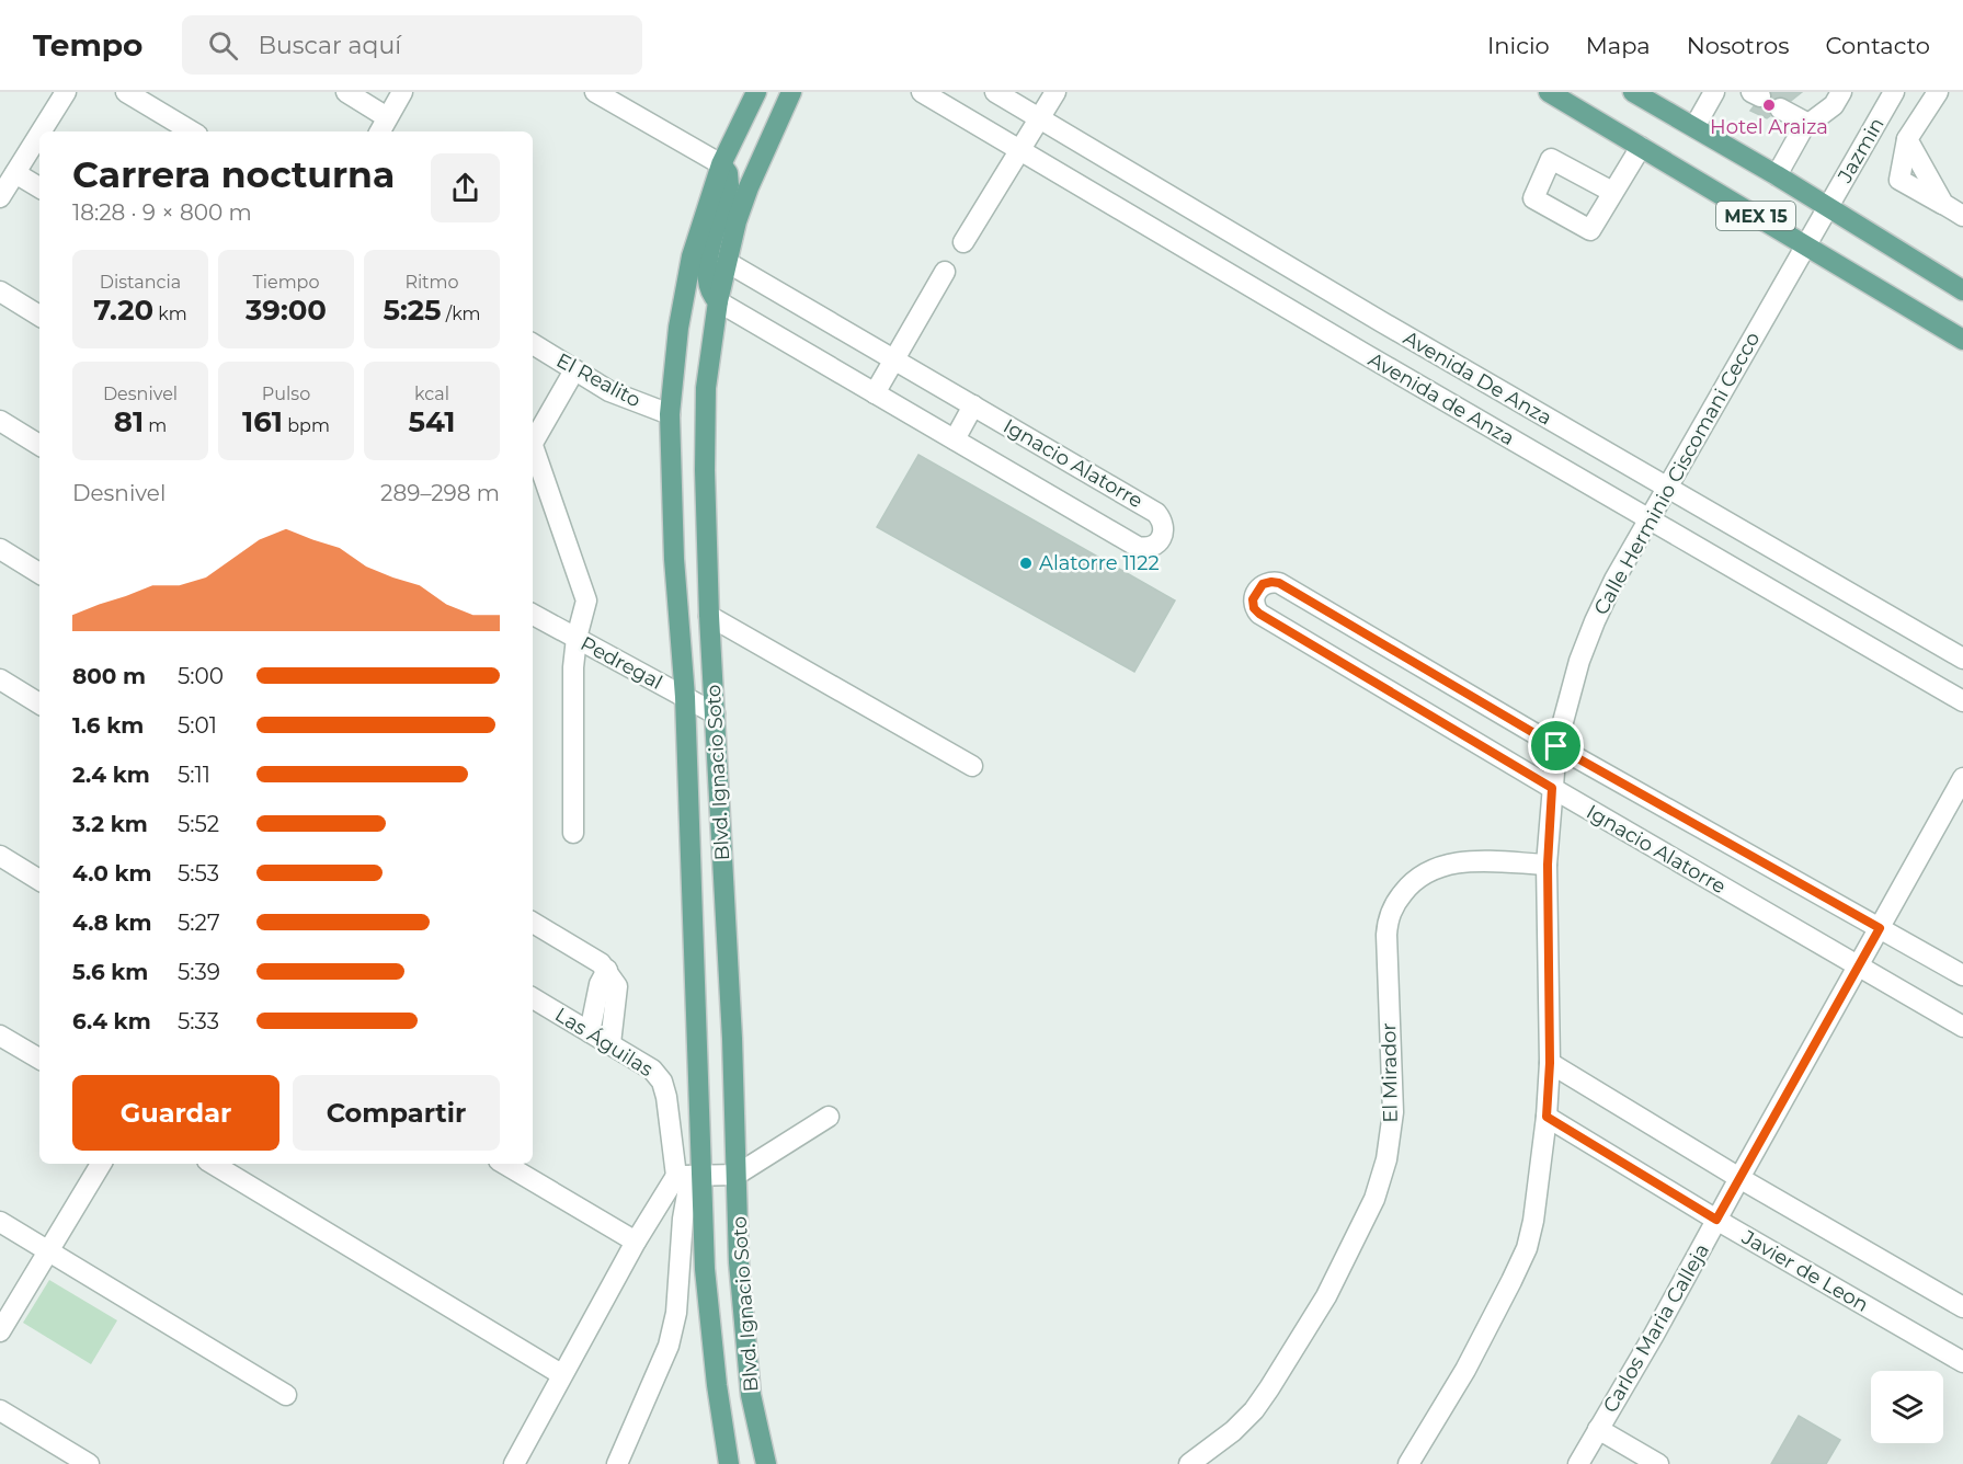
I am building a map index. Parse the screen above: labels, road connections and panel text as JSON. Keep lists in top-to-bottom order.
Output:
{
  "streets": {
    "main road": ["MEX 15", "Blvd. Ignacio Soto"],
    "street": [
      "Jazmin",
      "Avenida De Anza",
      "El Realito",
      "Avenida de Anza",
      "Ignacio Alatorre",
      "Calle Herminio Ciscomani Cecco",
      "Pedregal",
      "Las Águilas",
      "El Mirador",
      "Javier de Leon",
      "Carlos Maria Calleja"
    ]
  },
  "crossings": [
    ["Jazmin", "MEX 15"],
    ["Jazmin", "Calle Herminio Ciscomani Cecco"],
    ["MEX 15", "Calle Herminio Ciscomani Cecco"],
    ["Avenida De Anza", "Calle Herminio Ciscomani Cecco"],
    ["El Realito", "Blvd. Ignacio Soto"],
    ["Avenida de Anza", "Calle Herminio Ciscomani Cecco"],
    ["Ignacio Alatorre", "Calle Herminio Ciscomani Cecco"],
    ["Ignacio Alatorre", "Blvd. Ignacio Soto"],
    ["Ignacio Alatorre", "Carlos Maria Calleja"],
    ["Calle Herminio Ciscomani Cecco", "El Mirador"],
    ["Calle Herminio Ciscomani Cecco", "Javier de Leon"],
    ["Pedregal", "Blvd. Ignacio Soto"],
    ["Blvd. Ignacio Soto", "Las Águilas"],
    ["Javier de Leon", "Carlos Maria Calleja"]
  ],
  "places": ["Hotel Araiza", "Alatorre 1122"],
  "page": {
    "header": "Tempo",
    "search": "Buscar aquí",
    "nav": [
      "Inicio",
      "Mapa",
      "Nosotros",
      "Contacto"
    ],
    "heading": ["Carrera nocturna", "18:28 · 9 × 800 m"],
    "stats": [
      ["Distancia", "7.20 km"],
      ["Tiempo", "39:00"],
      ["Ritmo", "5:25 /km"],
      ["Desnivel", "81 m"],
      ["Pulso", "161 bpm"],
      ["kcal", "541"]
    ],
    "chart": ["Desnivel", "289–298 m"],
    "list": [
      {
        "name": "800 m",
        "note": "5:00"
      },
      {
        "name": "1.6 km",
        "note": "5:01"
      },
      {
        "name": "2.4 km",
        "note": "5:11"
      },
      {
        "name": "3.2 km",
        "note": "5:52"
      },
      {
        "name": "4.0 km",
        "note": "5:53"
      },
      {
        "name": "4.8 km",
        "note": "5:27"
      },
      {
        "name": "5.6 km",
        "note": "5:39"
      },
      {
        "name": "6.4 km",
        "note": "5:33"
      }
    ],
    "buttons": ["Guardar", "Compartir"]
  }
}
